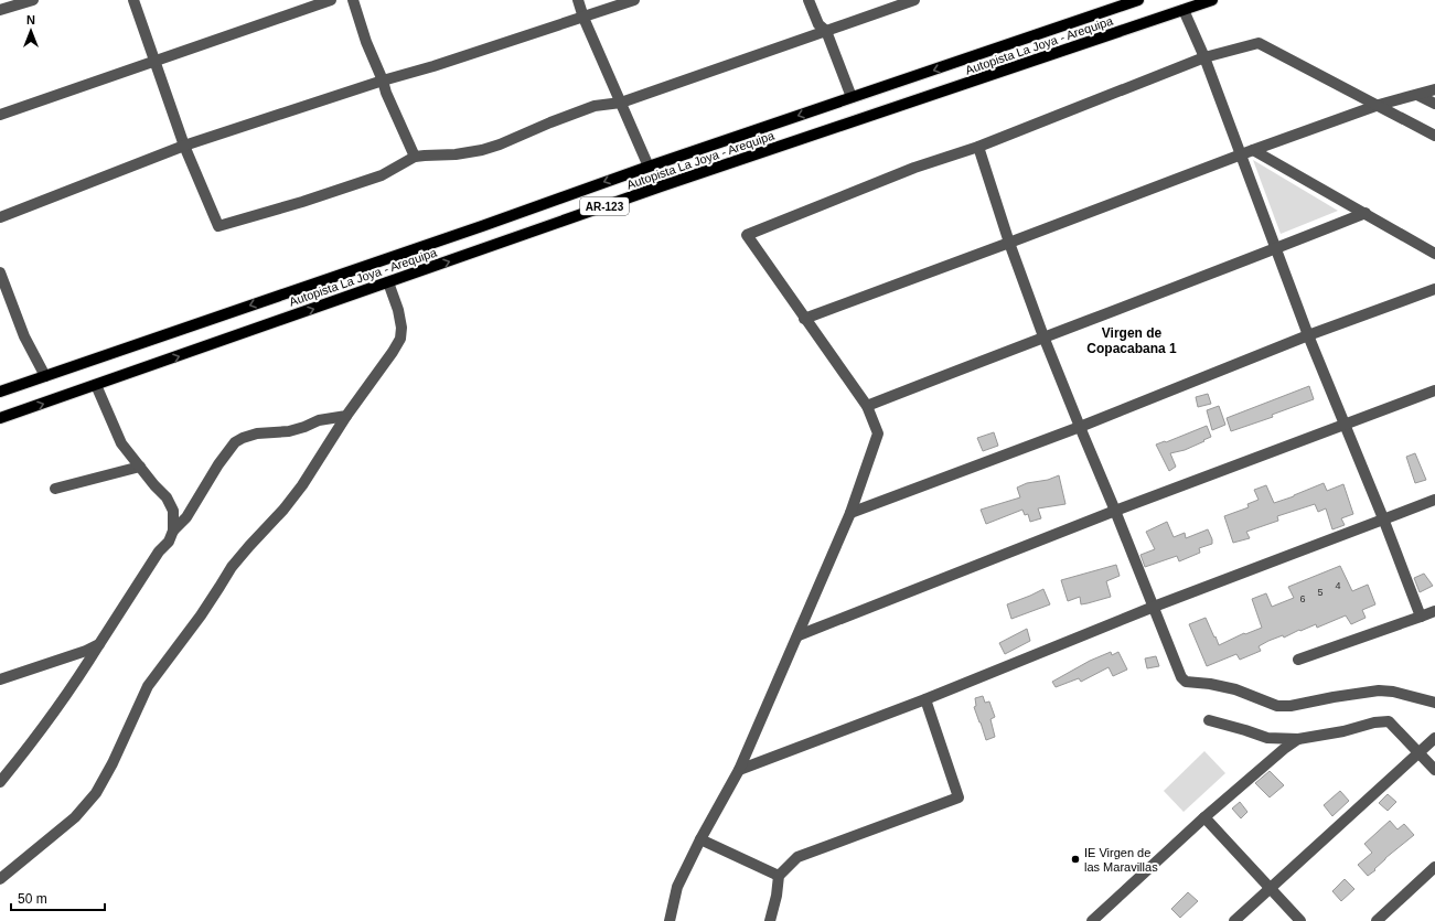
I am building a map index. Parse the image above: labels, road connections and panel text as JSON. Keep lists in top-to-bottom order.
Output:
{
  "streets": {
    "main road": ["Autopista La Joya - Arequipa", "AR-123"]
  },
  "districts": ["Virgen de Copacabana 1"],
  "places": ["IE Virgen de las Maravillas"],
  "house_numbers": ["4", "5", "6"],
  "scale_bar": "50 m",
  "north": "top"
}
